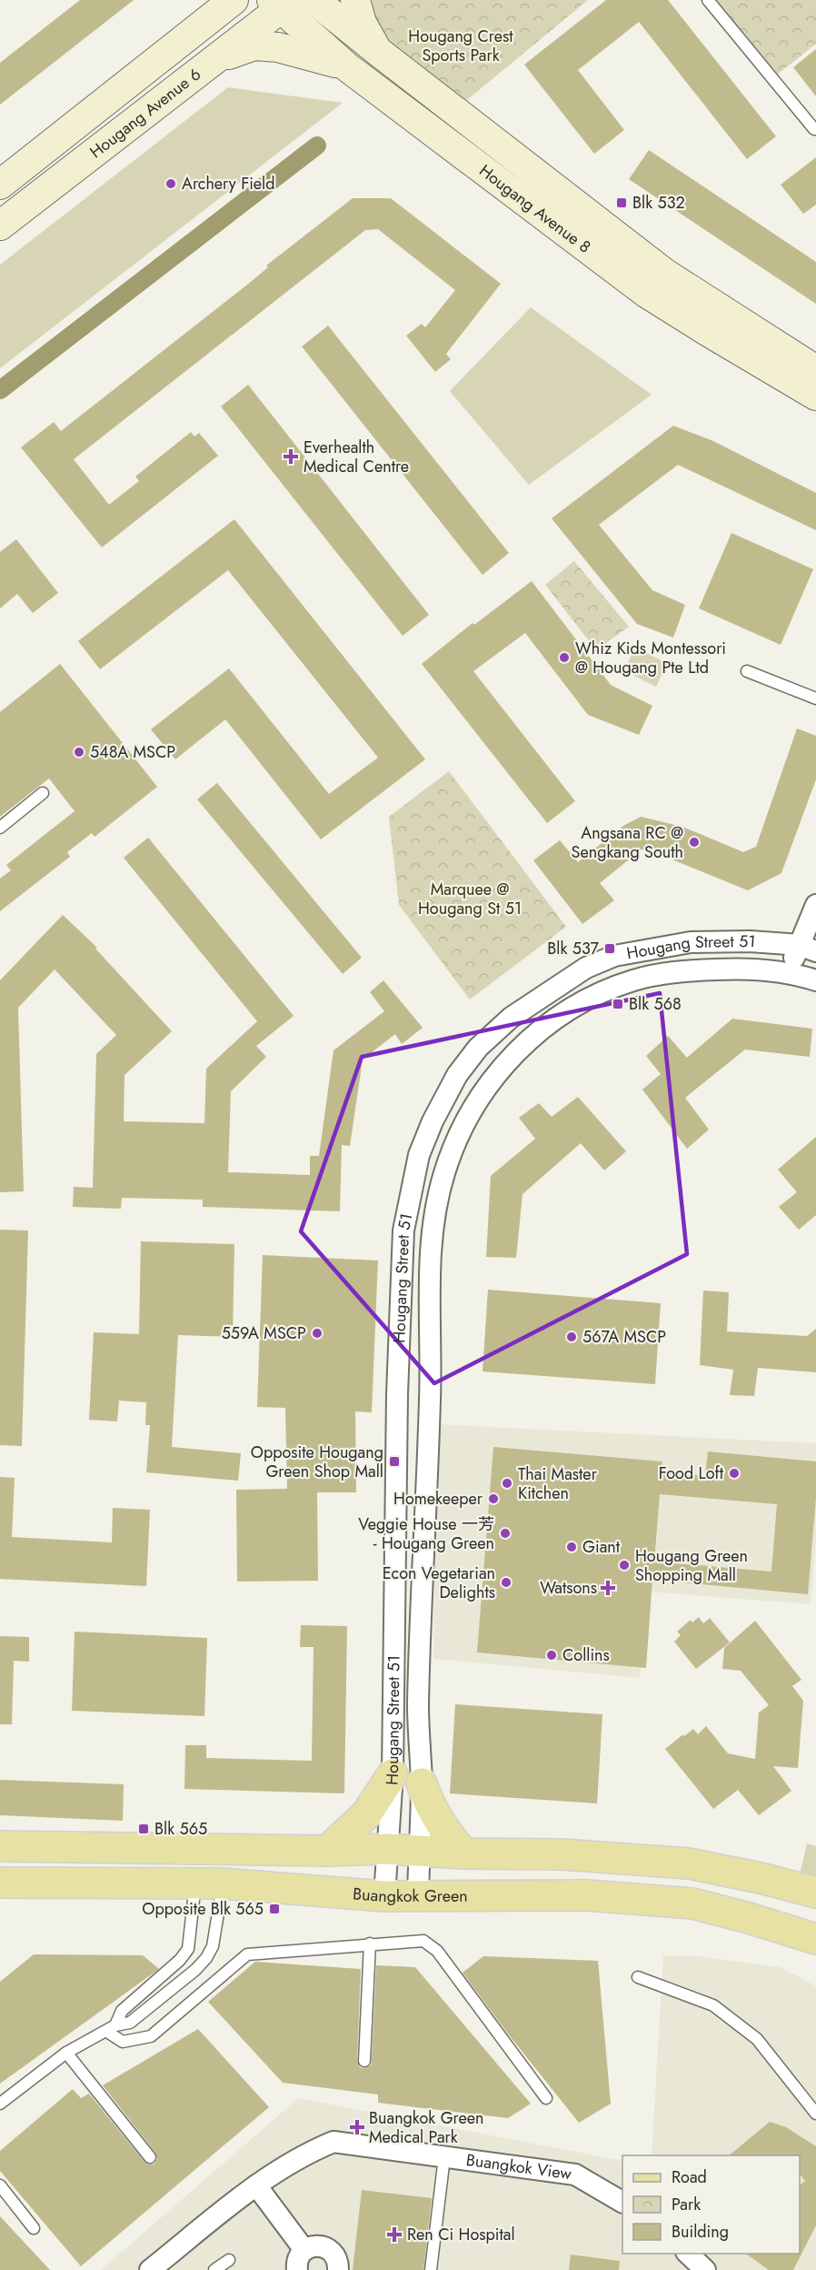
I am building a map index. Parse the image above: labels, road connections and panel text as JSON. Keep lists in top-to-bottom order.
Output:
{
  "streets": {
    "main road": ["Hougang Avenue 6", "Hougang Avenue 8", "Buangkok Green"],
    "street": ["Hougang Street 51", "Buangkok View"]
  },
  "crossings": [
    ["Hougang Avenue 6", "Hougang Avenue 8"],
    ["Hougang Street 51", "Buangkok Green"]
  ],
  "parks": ["Hougang Crest Sports Park", "Marquee @ Hougang St 51"],
  "places": {
    "other": [
      "Archery Field",
      "Whiz Kids Montessori @ Hougang Pte Ltd",
      "548A MSCP",
      "Angsana RC @ Sengkang South",
      "559A MSCP",
      "567A MSCP",
      "Food Loft",
      "Thai Master Kitchen",
      "Homekeeper",
      "Veggie House 一芳 - Hougang Green",
      "Giant",
      "Hougang Green Shopping Mall",
      "Econ Vegetarian Delights",
      "Collins"
    ],
    "transit": [
      "Blk 532",
      "Blk 537",
      "Blk 568",
      "Opposite Hougang Green Shop Mall",
      "Blk 565",
      "Opposite Blk 565"
    ],
    "health": [
      "Everhealth Medical Centre",
      "Watsons",
      "Buangkok Green Medical Park",
      "Ren Ci Hospital"
    ]
  },
  "legend": ["Road", "Park", "Building"]
}
